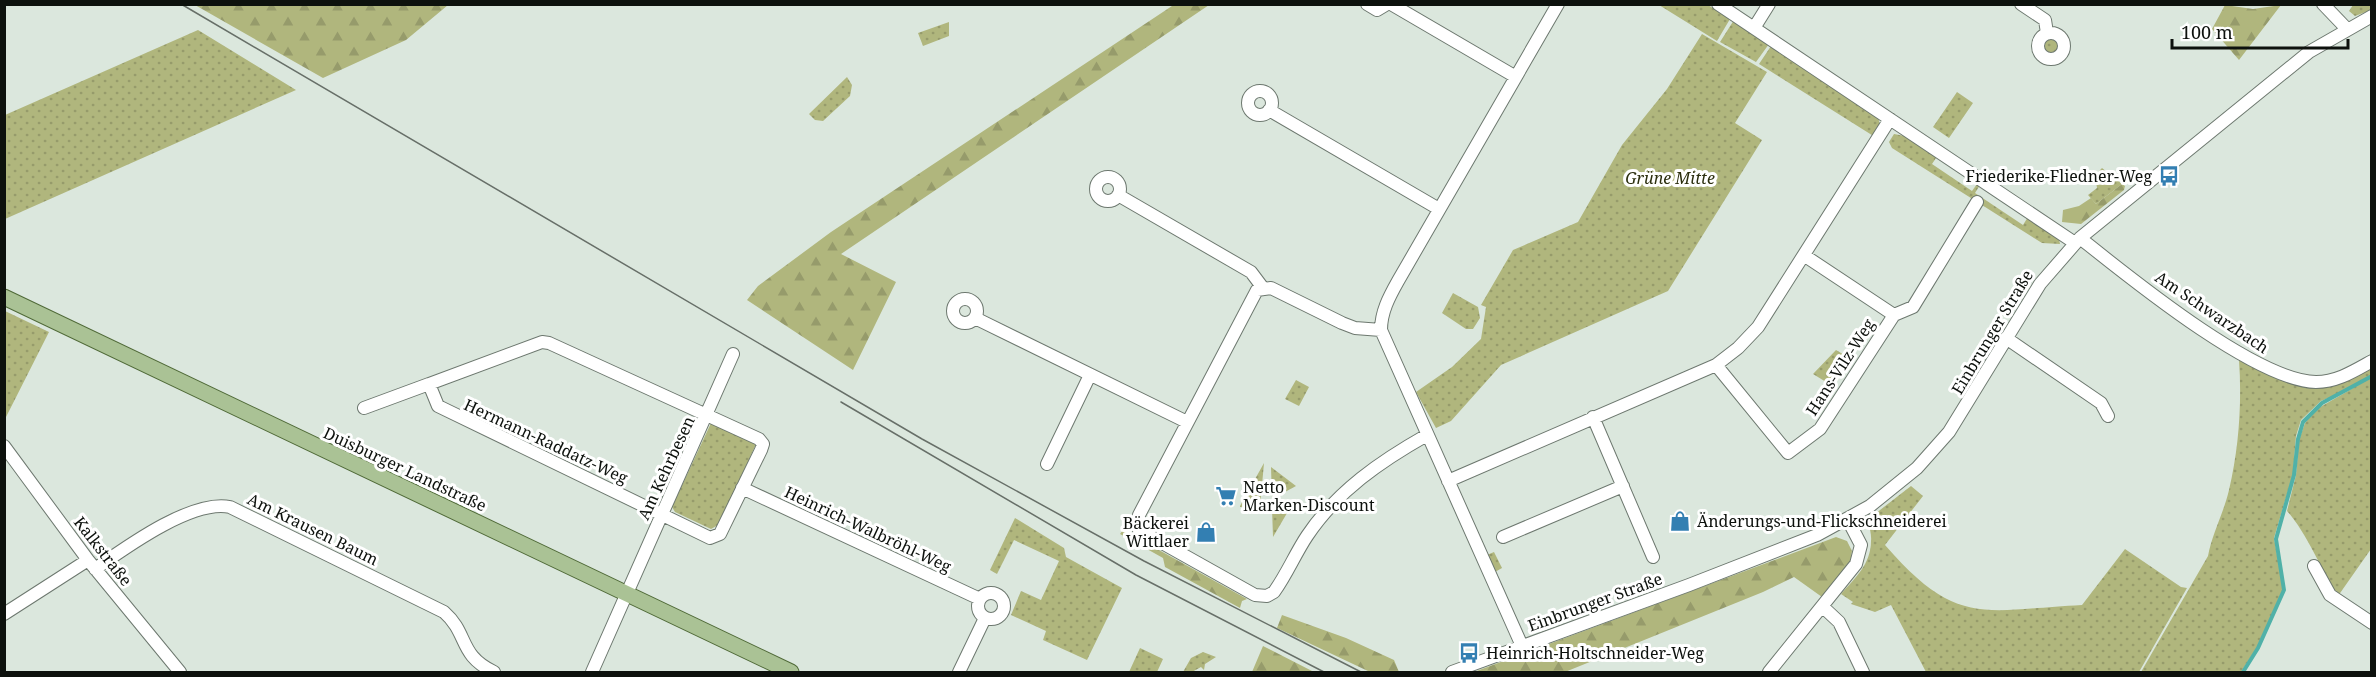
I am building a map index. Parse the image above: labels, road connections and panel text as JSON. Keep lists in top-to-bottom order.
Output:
{
  "streets": {
    "main road": ["Duisburger Landstraße"],
    "street": [
      "Am Schwarzbach",
      "Einbrunger Straße",
      "Hans-Vilz-Weg",
      "Hermann-Raddatz-Weg",
      "Am Kehrbesen",
      "Am Krausen Baum",
      "Heinrich-Walbröhl-Weg",
      "Kalkstraße"
    ]
  },
  "crossings": [
    ["Am Schwarzbach", "Einbrunger Straße"],
    ["Hermann-Raddatz-Weg", "Am Kehrbesen"],
    ["Am Kehrbesen", "Duisburger Landstraße"],
    ["Am Krausen Baum", "Kalkstraße"]
  ],
  "parks": ["Grüne Mitte"],
  "places": {
    "bus stop": ["Friederike-Fliedner-Weg", "Heinrich-Holtschneider-Weg"],
    "supermarket": ["Netto Marken-Discount"],
    "shop": ["Änderungs-und-Flickschneiderei", "Bäckerei Wittlaer"]
  },
  "scale_bar": "100 m"
}
